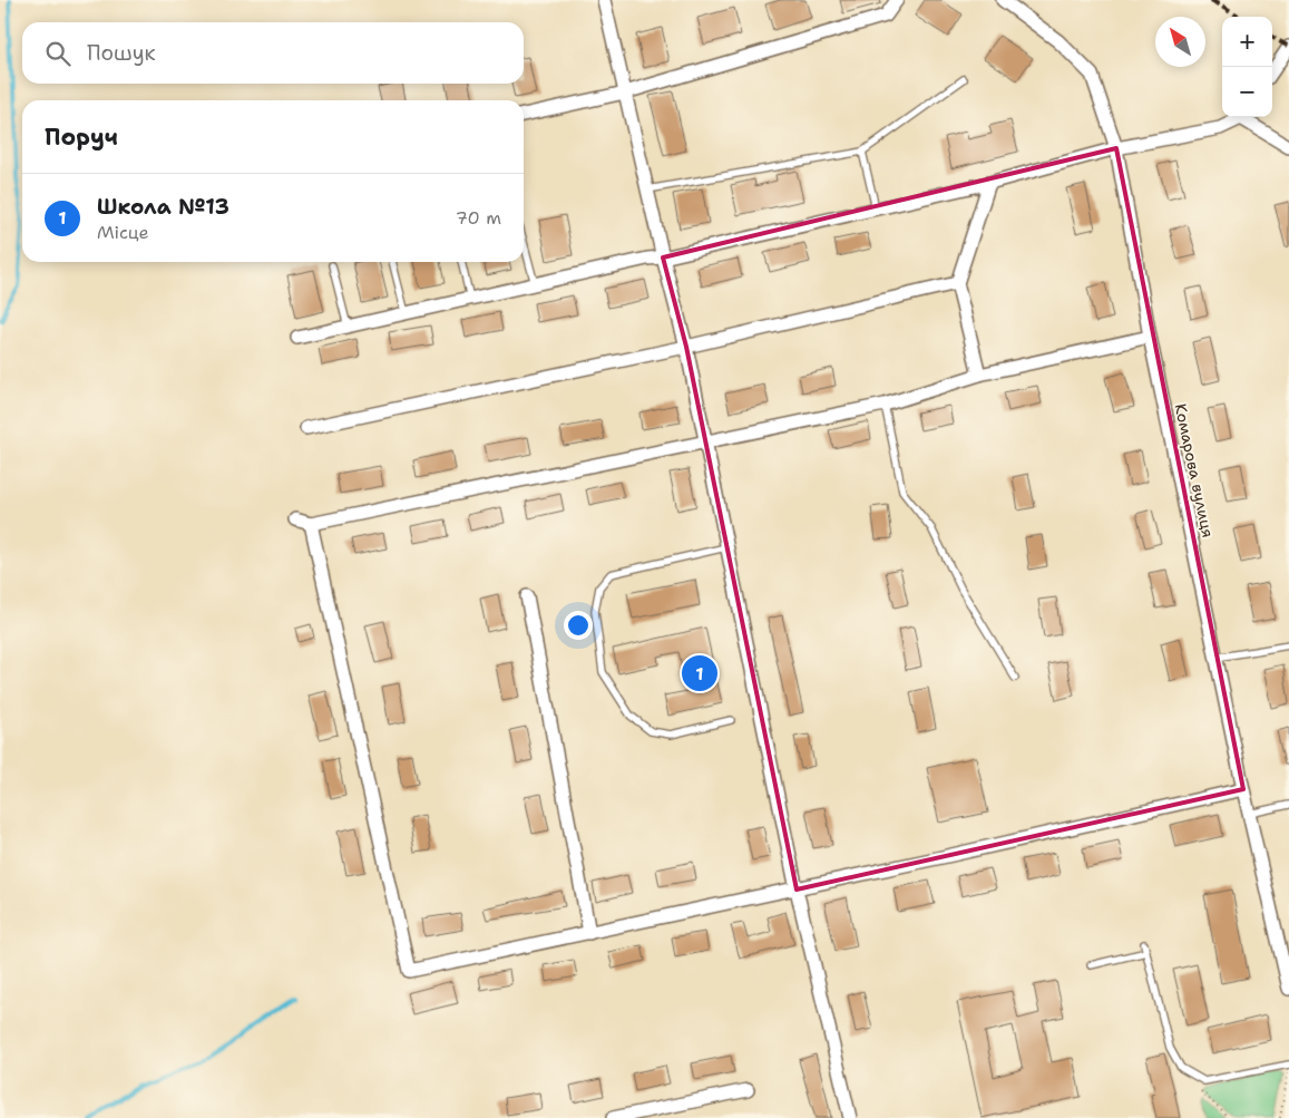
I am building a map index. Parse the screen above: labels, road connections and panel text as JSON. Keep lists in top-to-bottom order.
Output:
{
  "streets": {
    "street": ["Комарова вулиця"]
  },
  "north": "top left",
  "page": {
    "map_buttons": ["+", "−"],
    "search": "Пошук",
    "heading": "Поруч",
    "list": [
      {
        "mark": "1",
        "name": "Школа №13",
        "note": "Місце",
        "value": "70 m"
      }
    ],
    "pins": "1"
  }
}
